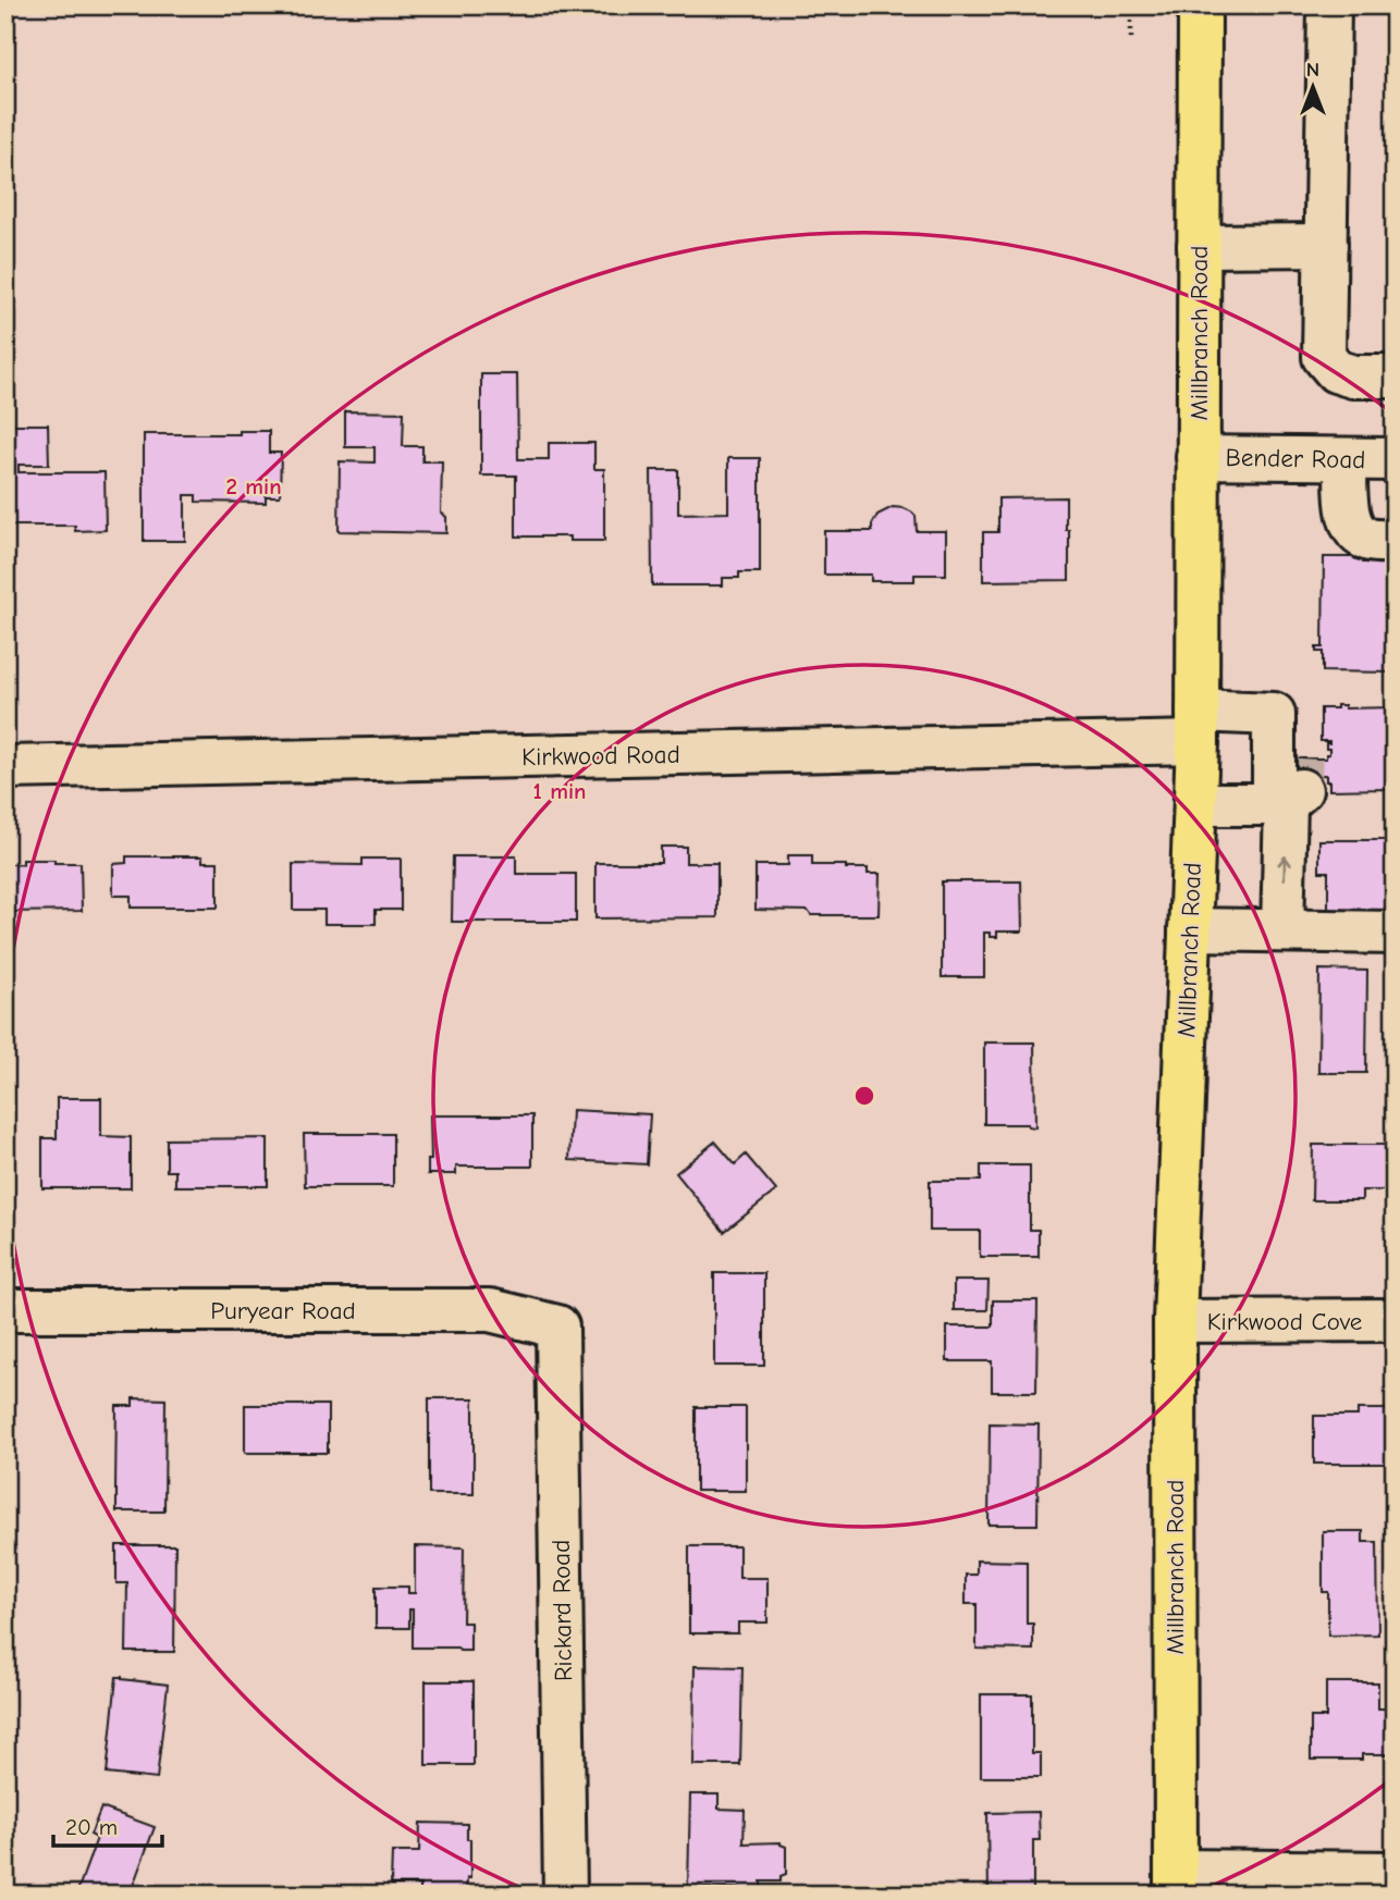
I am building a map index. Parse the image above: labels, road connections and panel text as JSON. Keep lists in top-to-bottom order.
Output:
{
  "streets": {
    "main road": ["Millbranch Road"],
    "street": [
      "Bender Road",
      "Kirkwood Road",
      "Puryear Road",
      "Kirkwood Cove",
      "Rickard Road"
    ]
  },
  "crossings": [
    ["Millbranch Road", "Bender Road"],
    ["Millbranch Road", "Kirkwood Road"],
    ["Millbranch Road", "Kirkwood Cove"],
    ["Puryear Road", "Rickard Road"]
  ],
  "scale_bar": "20 m",
  "north": "top",
  "rings": ["2 min", "1 min"]
}
